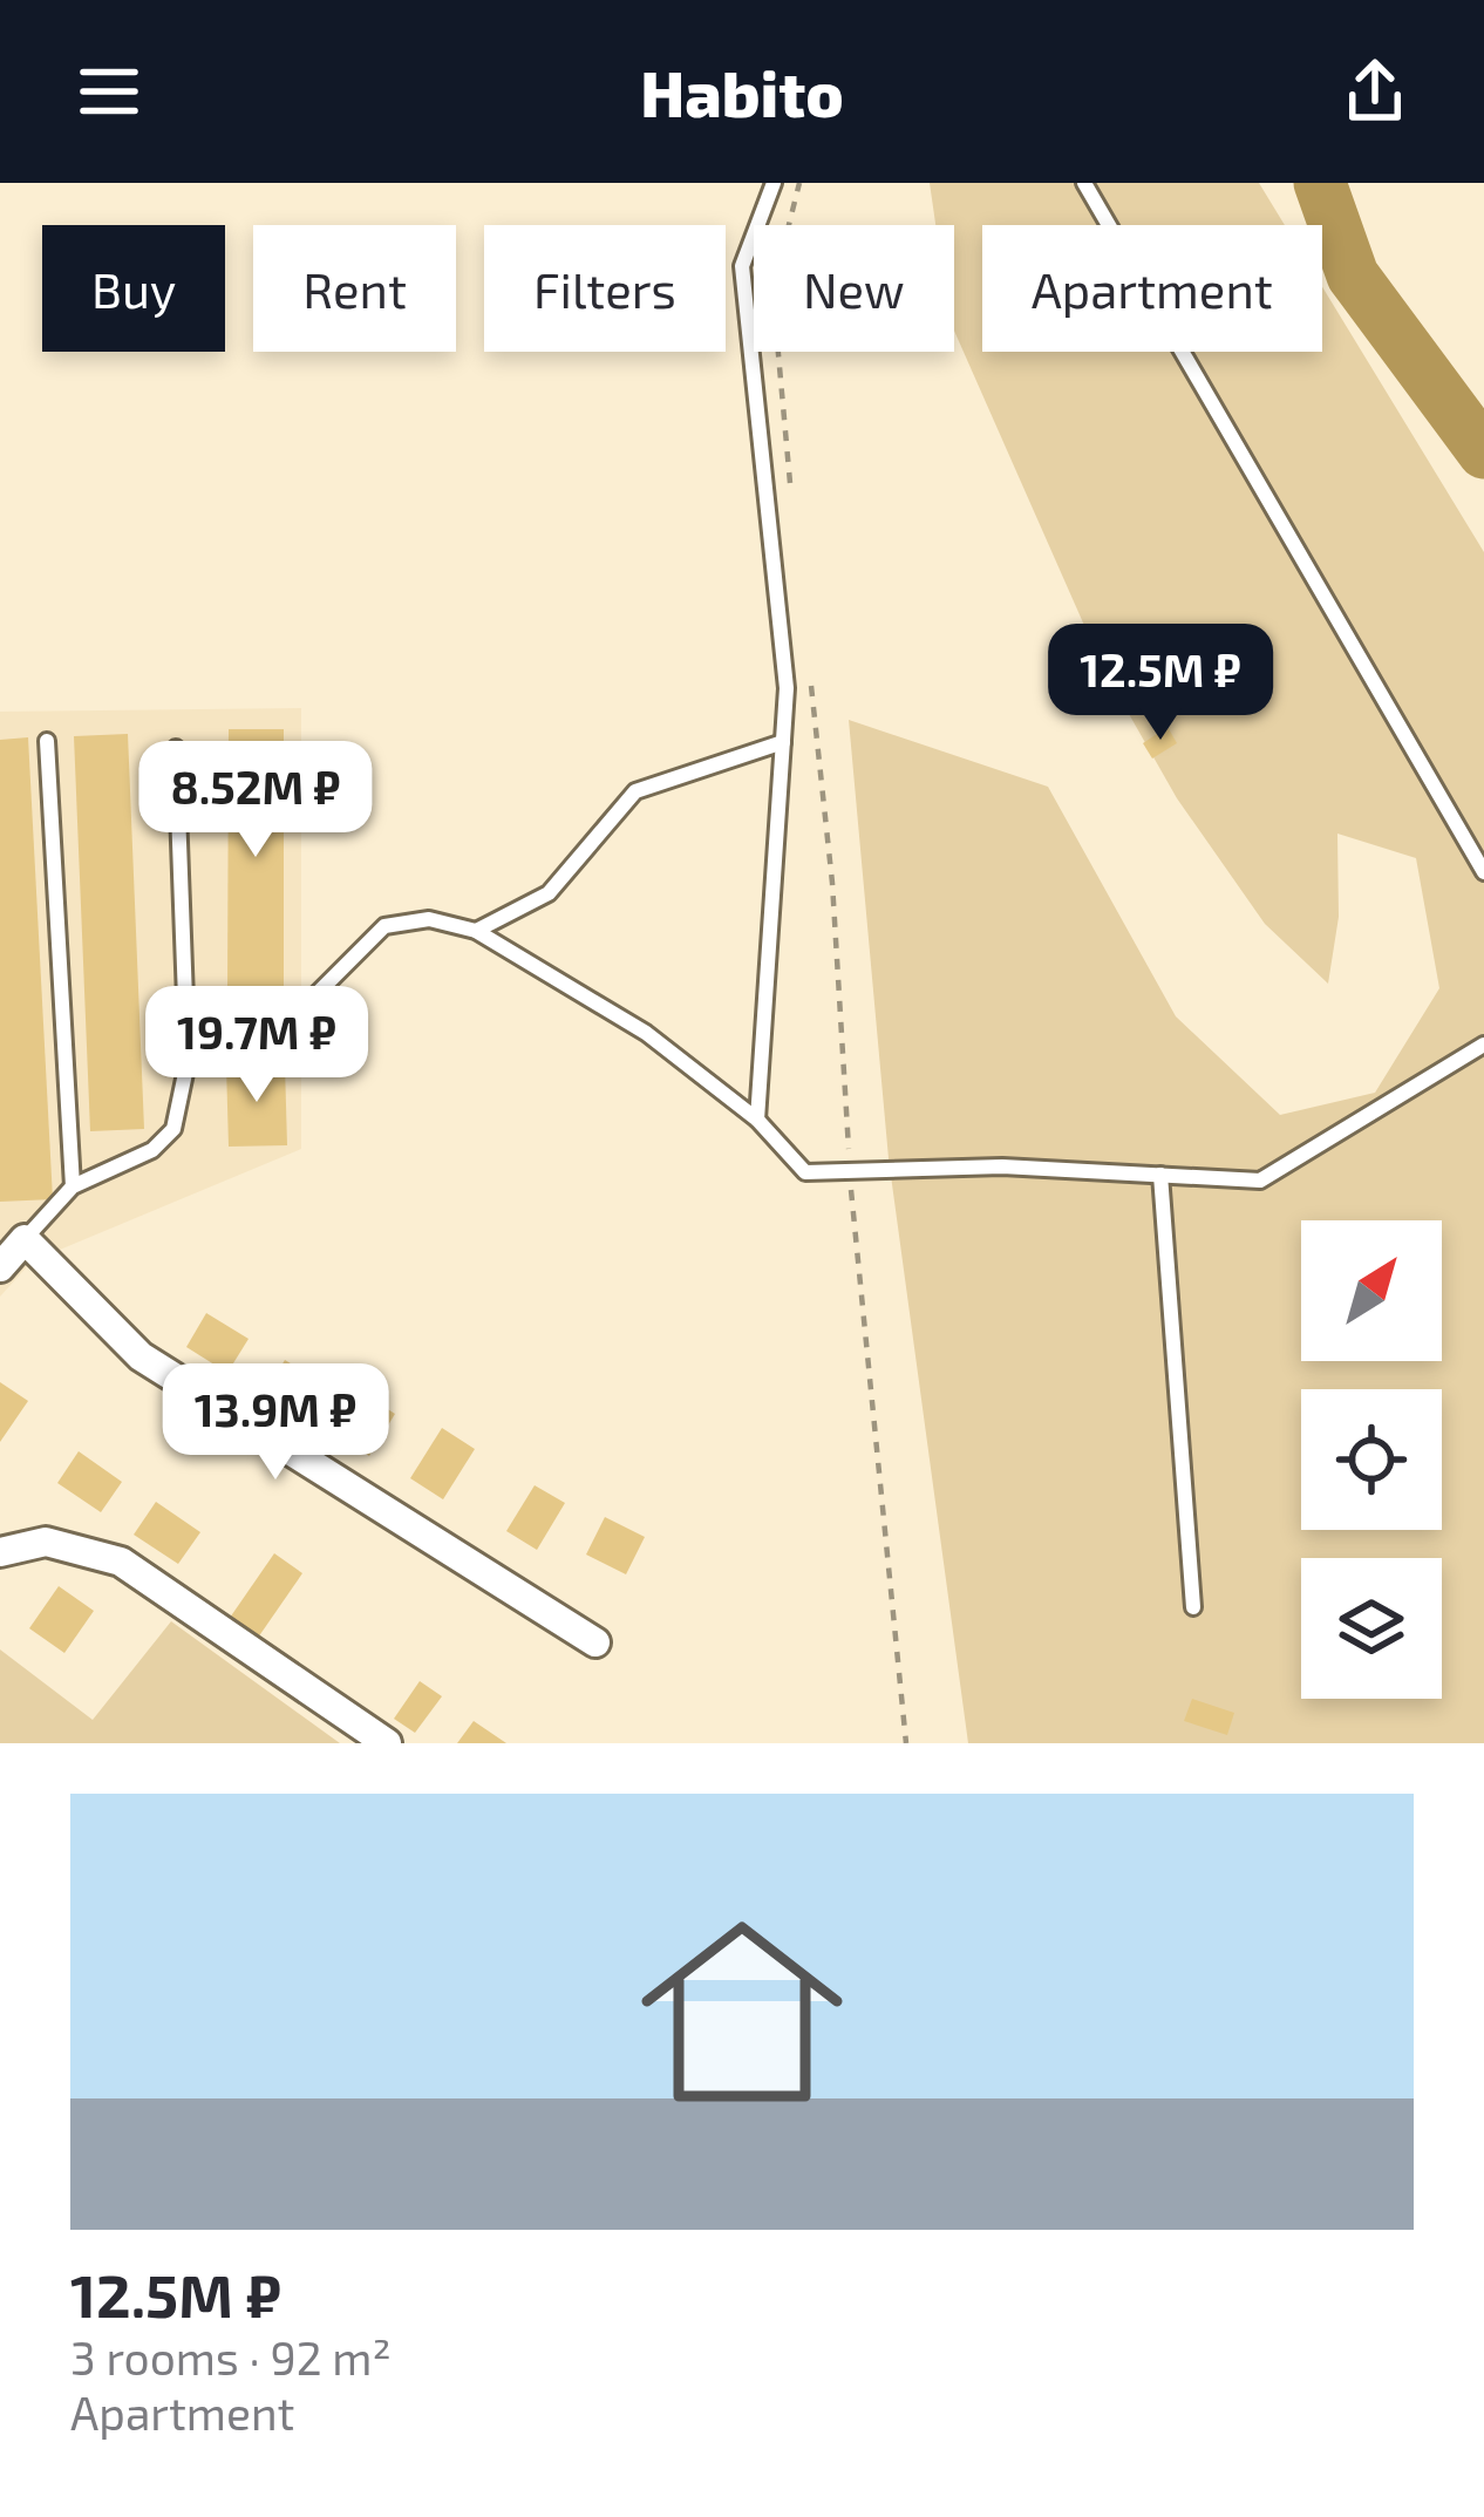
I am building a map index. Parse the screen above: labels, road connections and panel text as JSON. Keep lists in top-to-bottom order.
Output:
{
  "north": "top right",
  "page": {
    "header": "Habito",
    "chip": [
      "Buy",
      "Rent",
      "Filters",
      "New",
      "Apartment"
    ],
    "price": [
      "12.5M ₽",
      "8.52M ₽",
      "19.7M ₽",
      "13.9M ₽"
    ],
    "list": [
      {
        "name": "12.5M ₽",
        "note": "3 rooms · 92 m² · Apartment"
      }
    ]
  }
}
